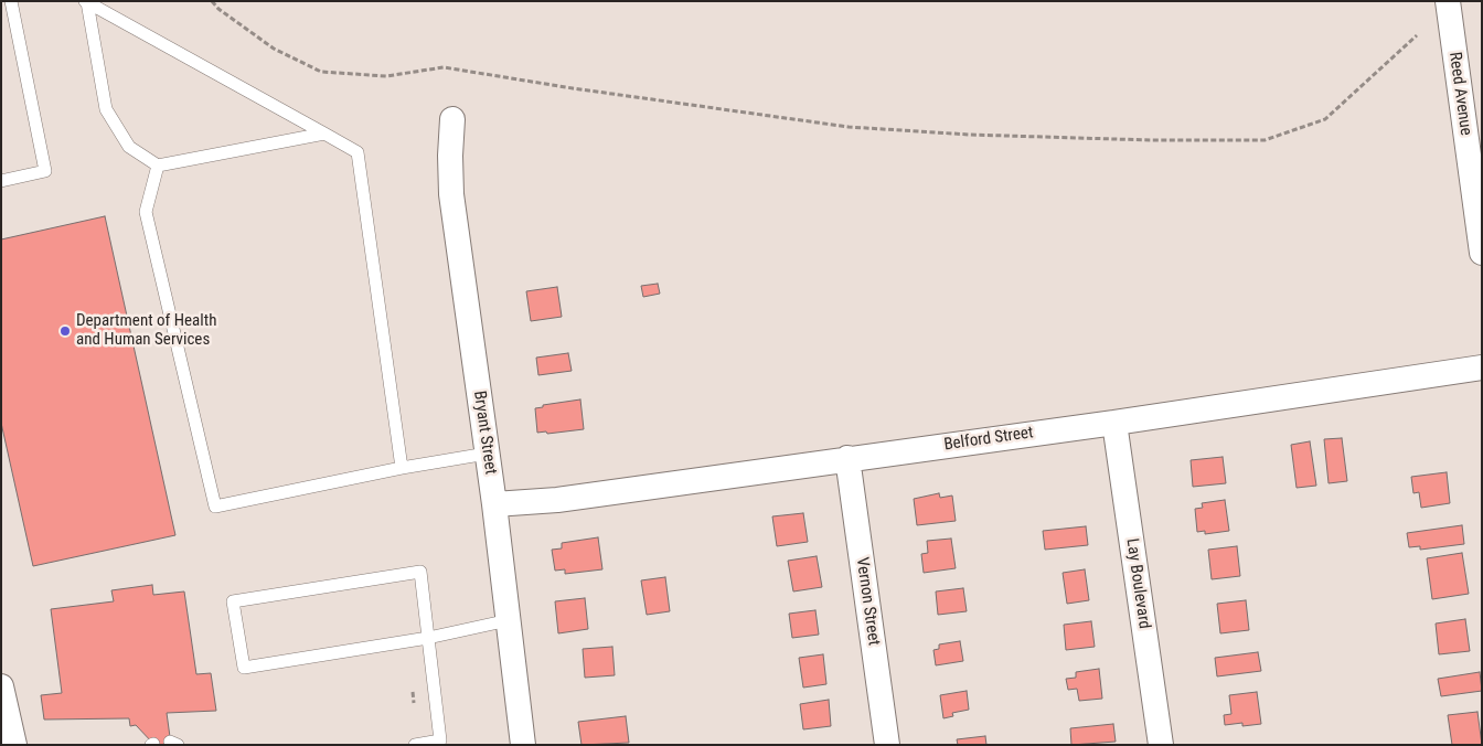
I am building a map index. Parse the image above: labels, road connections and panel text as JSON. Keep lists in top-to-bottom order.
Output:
{
  "streets": {
    "street": [
      "Reed Avenue",
      "Bryant Street",
      "Belford Street",
      "Lay Boulevard",
      "Vernon Street"
    ]
  },
  "crossings": [
    ["Bryant Street", "Belford Street"],
    ["Belford Street", "Lay Boulevard"],
    ["Belford Street", "Vernon Street"]
  ],
  "places": ["Department of Health and Human Services"]
}
